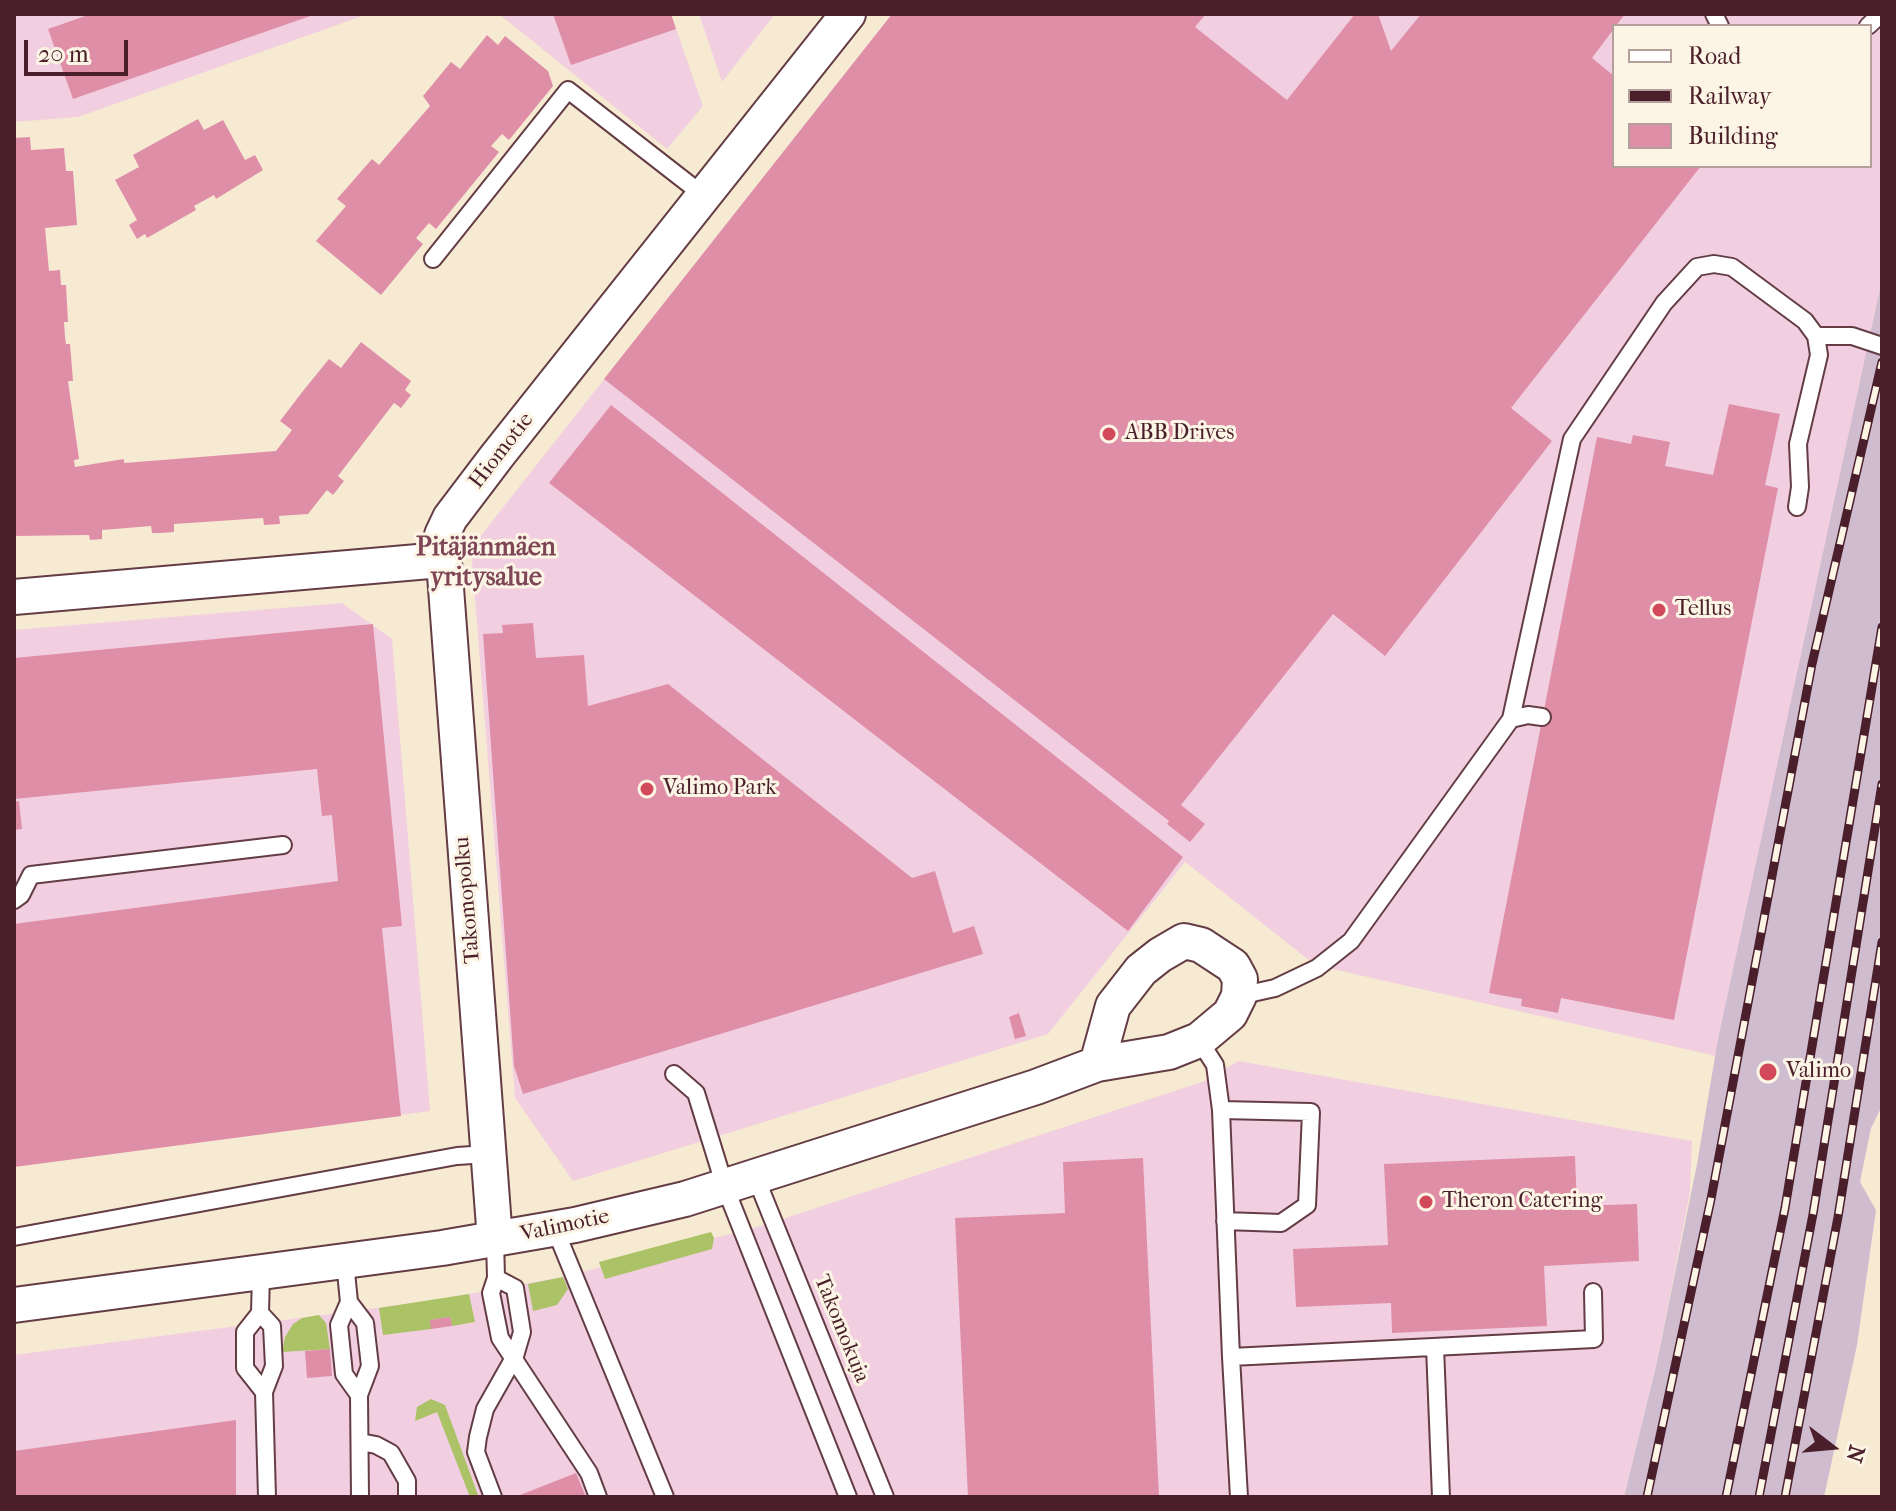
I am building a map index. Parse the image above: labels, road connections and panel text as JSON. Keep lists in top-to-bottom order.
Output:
{
  "streets": {
    "street": ["Hiomotie", "Takomopolku", "Valimotie"],
    "lane": ["Takomokuja"]
  },
  "crossings": [
    ["Hiomotie", "Takomopolku"],
    ["Takomopolku", "Valimotie"],
    ["Valimotie", "Takomokuja"]
  ],
  "districts": ["Pitäjänmäen yritysalue"],
  "places": [
    "ABB Drives",
    "Tellus",
    "Valimo Park",
    "Valimo",
    "Theron Catering"
  ],
  "legend": ["Road", "Railway", "Building"],
  "scale_bar": "20 m",
  "north": "right"
}
